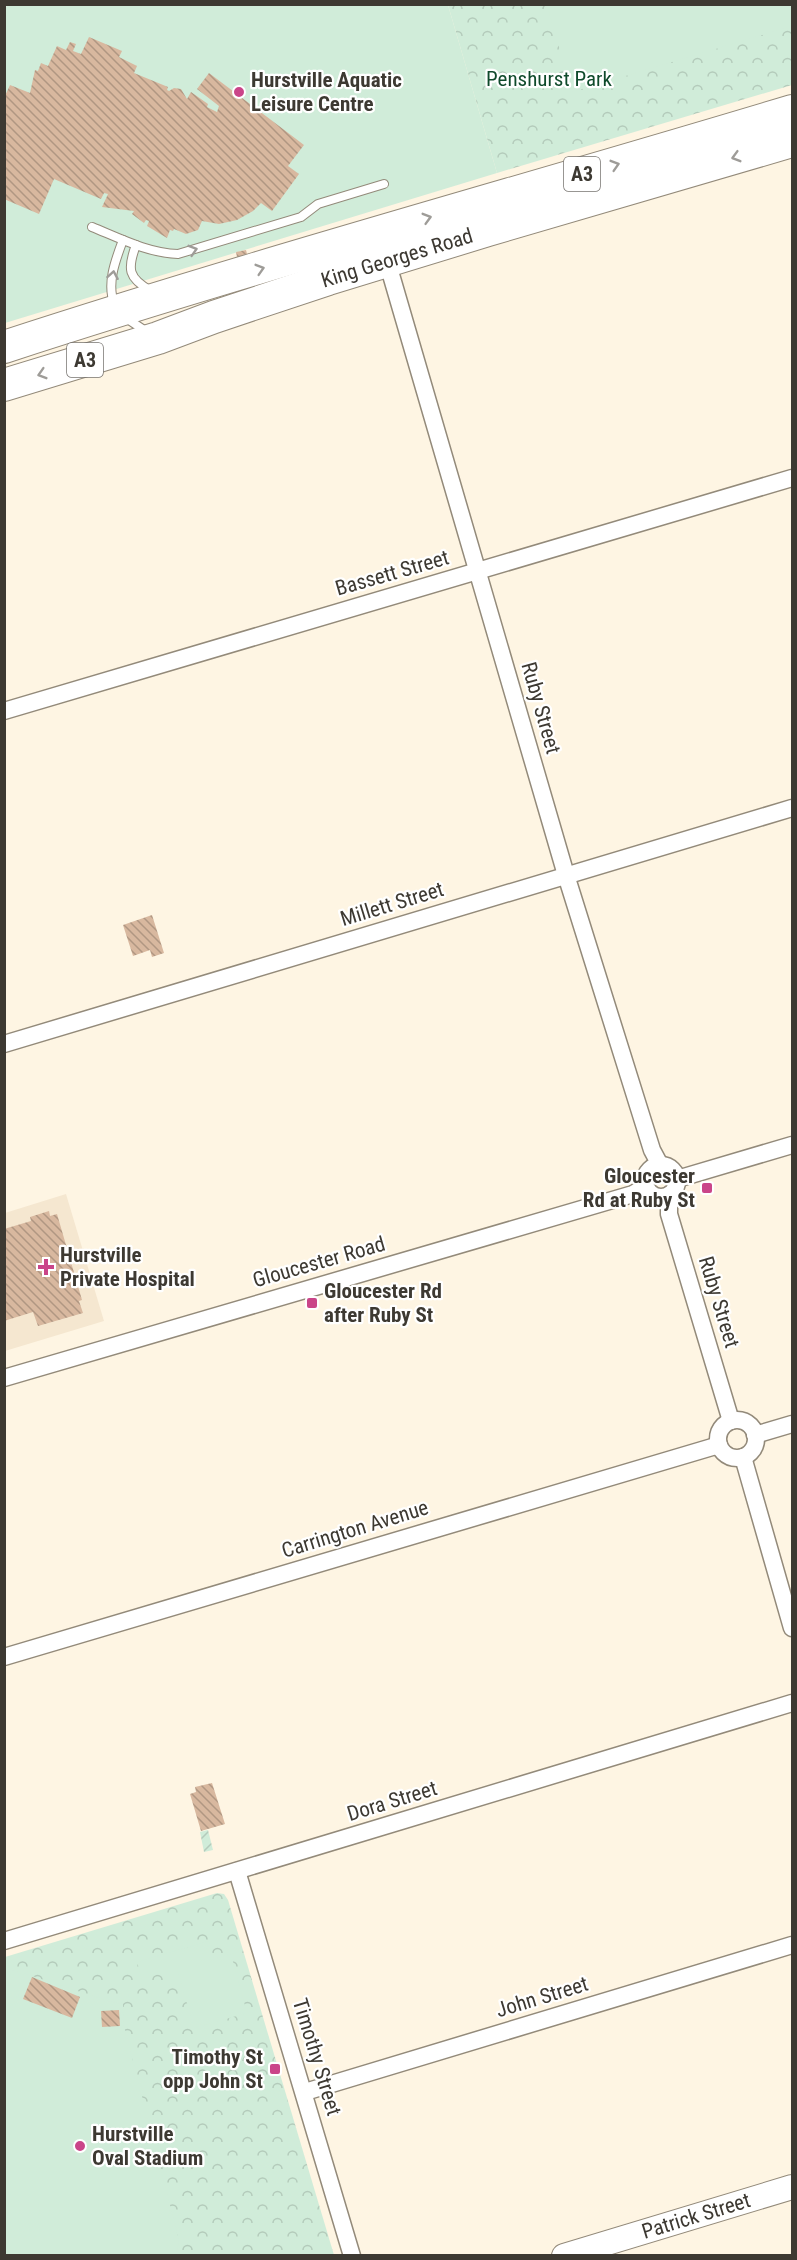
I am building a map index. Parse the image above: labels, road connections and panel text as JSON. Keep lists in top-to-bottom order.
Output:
{
  "streets": {
    "highway": ["A3", "King Georges Road"],
    "street": [
      "Bassett Street",
      "Ruby Street",
      "Millett Street",
      "Gloucester Road",
      "Carrington Avenue",
      "Dora Street",
      "John Street",
      "Timothy Street",
      "Patrick Street"
    ]
  },
  "crossings": [
    ["King Georges Road", "Ruby Street"],
    ["Bassett Street", "Ruby Street"],
    ["Ruby Street", "Millett Street"],
    ["Ruby Street", "Gloucester Road"],
    ["Ruby Street", "Carrington Avenue"],
    ["Dora Street", "Timothy Street"],
    ["John Street", "Timothy Street"]
  ],
  "parks": ["Penshurst Park"],
  "places": {
    "other": ["Hurstville Aquatic Leisure Centre", "Hurstville Oval Stadium"],
    "transit": ["Gloucester Rd at Ruby St", "Gloucester Rd after Ruby St", "Timothy St opp John St"],
    "health": ["Hurstville Private Hospital"]
  }
}
